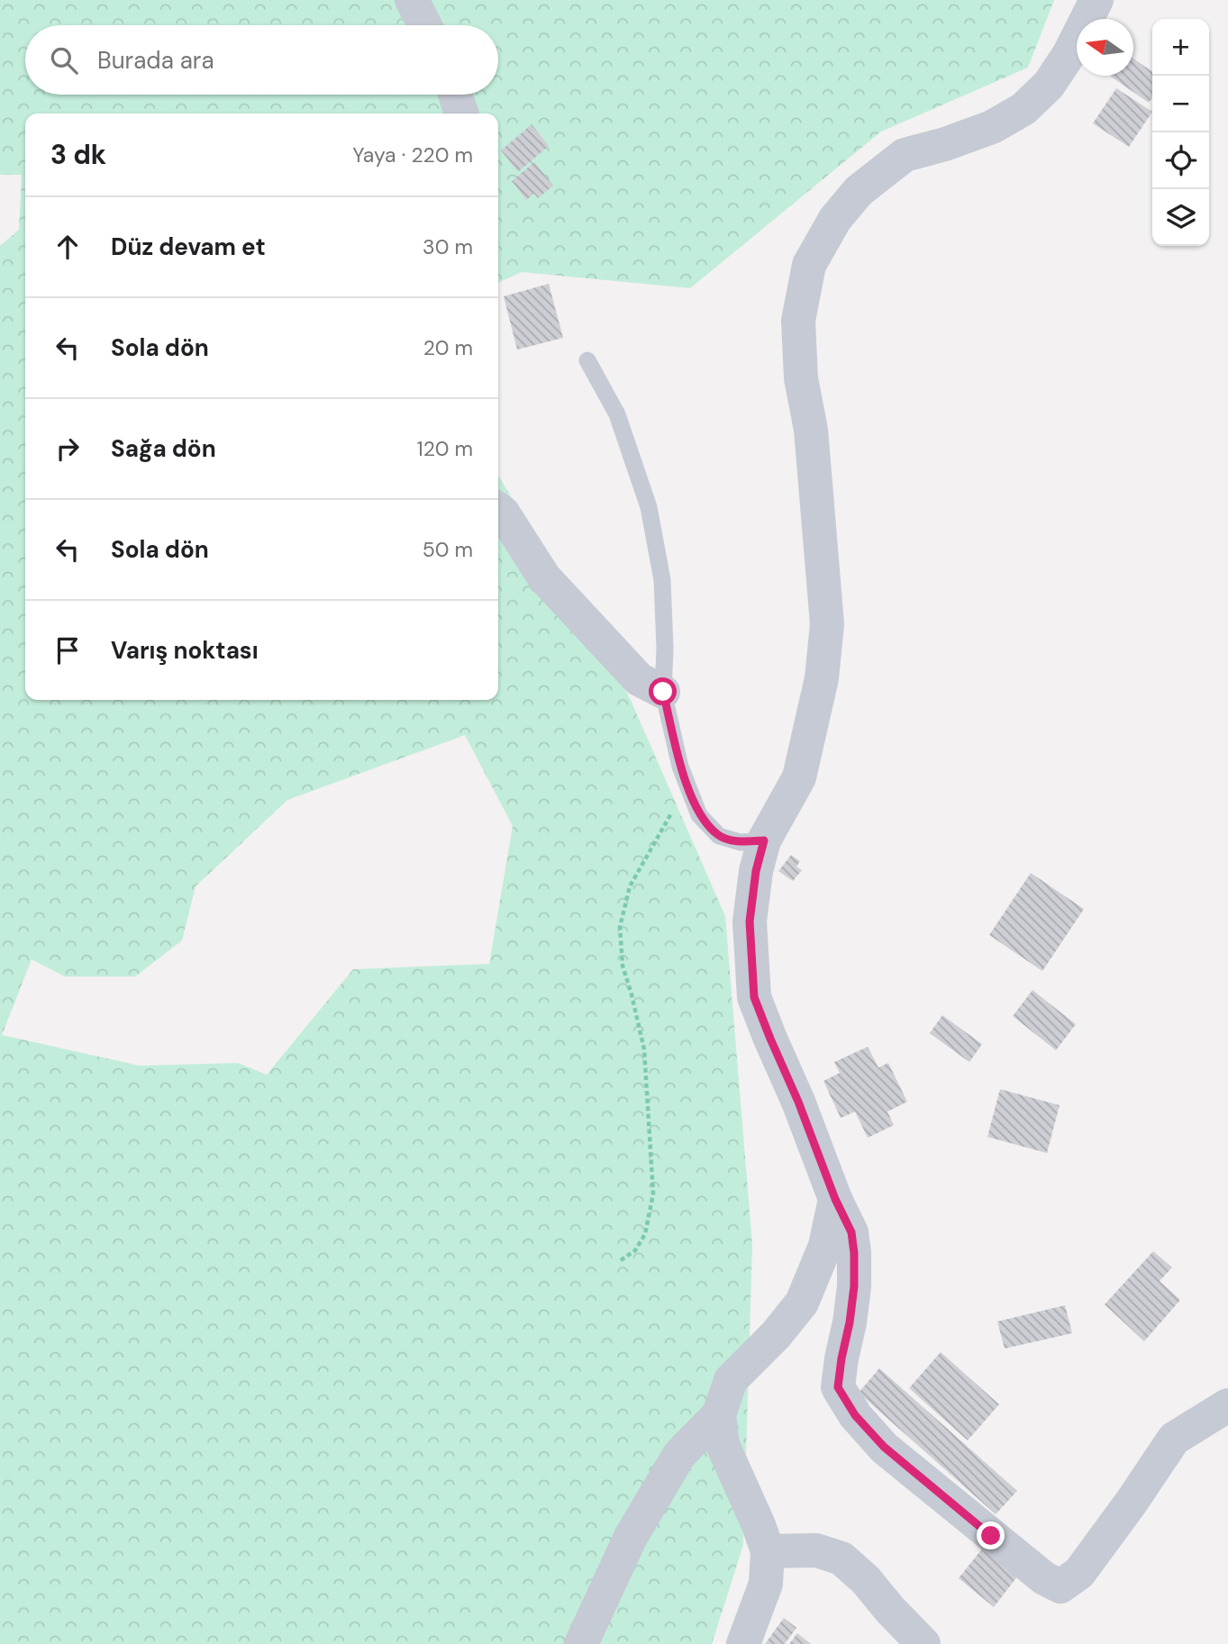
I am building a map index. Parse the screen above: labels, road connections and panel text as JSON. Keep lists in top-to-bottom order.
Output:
{
  "north": "left",
  "page": {
    "map_buttons": ["+", "−"],
    "search": "Burada ara",
    "heading": ["3 dk", "Yaya · 220 m"],
    "list": [
      ["Düz devam et", "30 m"],
      ["Sola dön", "20 m"],
      ["Sağa dön", "120 m"],
      ["Sola dön", "50 m"],
      "Varış noktası"
    ]
  }
}
